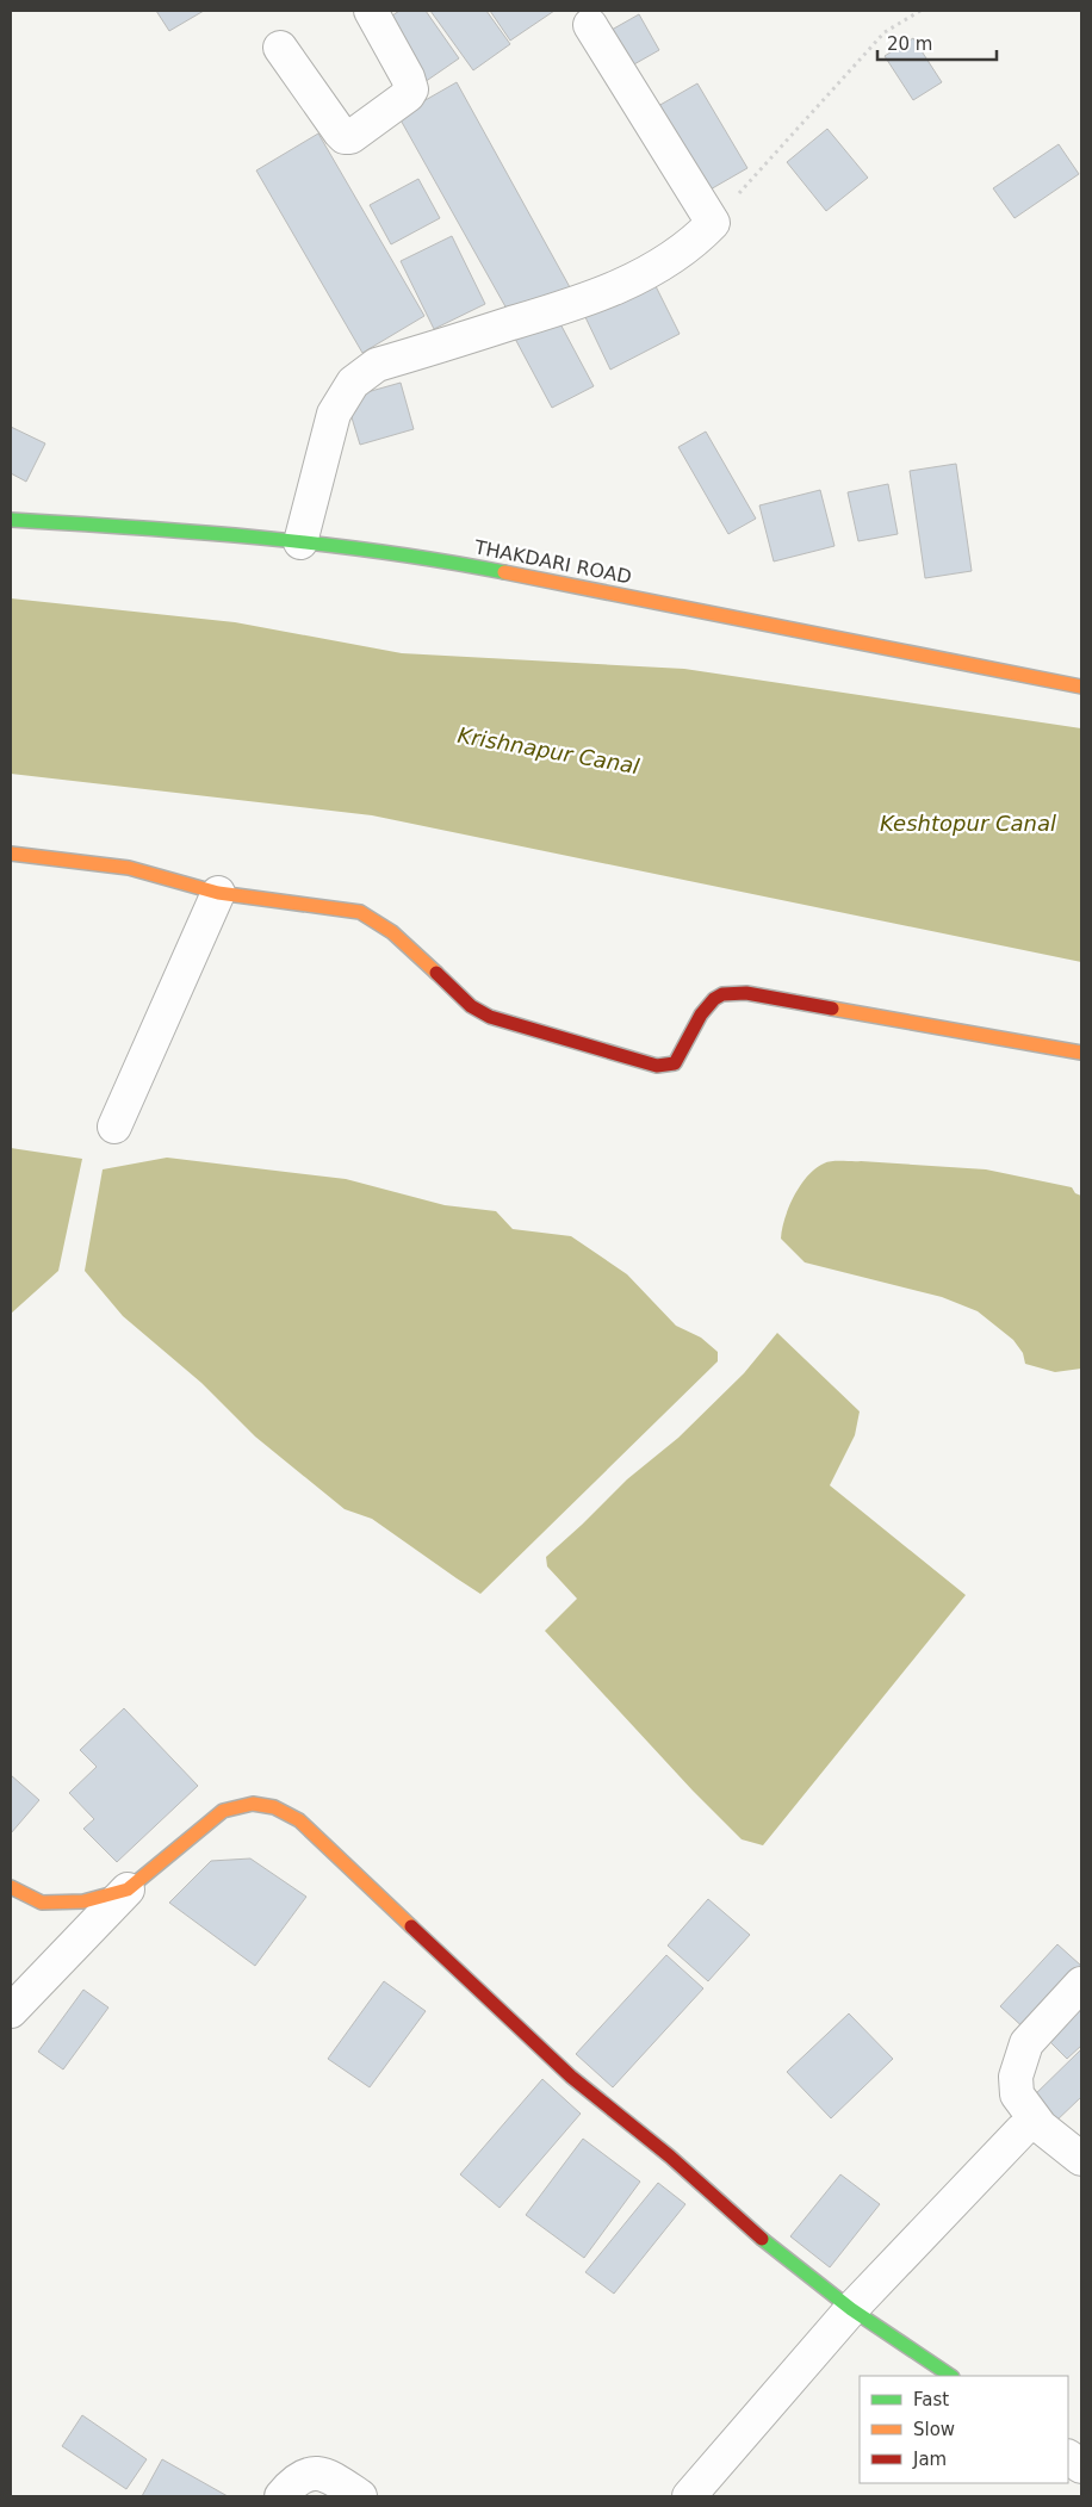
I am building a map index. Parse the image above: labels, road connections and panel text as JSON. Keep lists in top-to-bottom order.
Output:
{
  "streets": {
    "street": ["THAKDARI ROAD"]
  },
  "water": ["Krishnapur Canal", "Keshtopur Canal"],
  "legend": ["Fast", "Slow", "Jam"],
  "scale_bar": "20 m"
}
